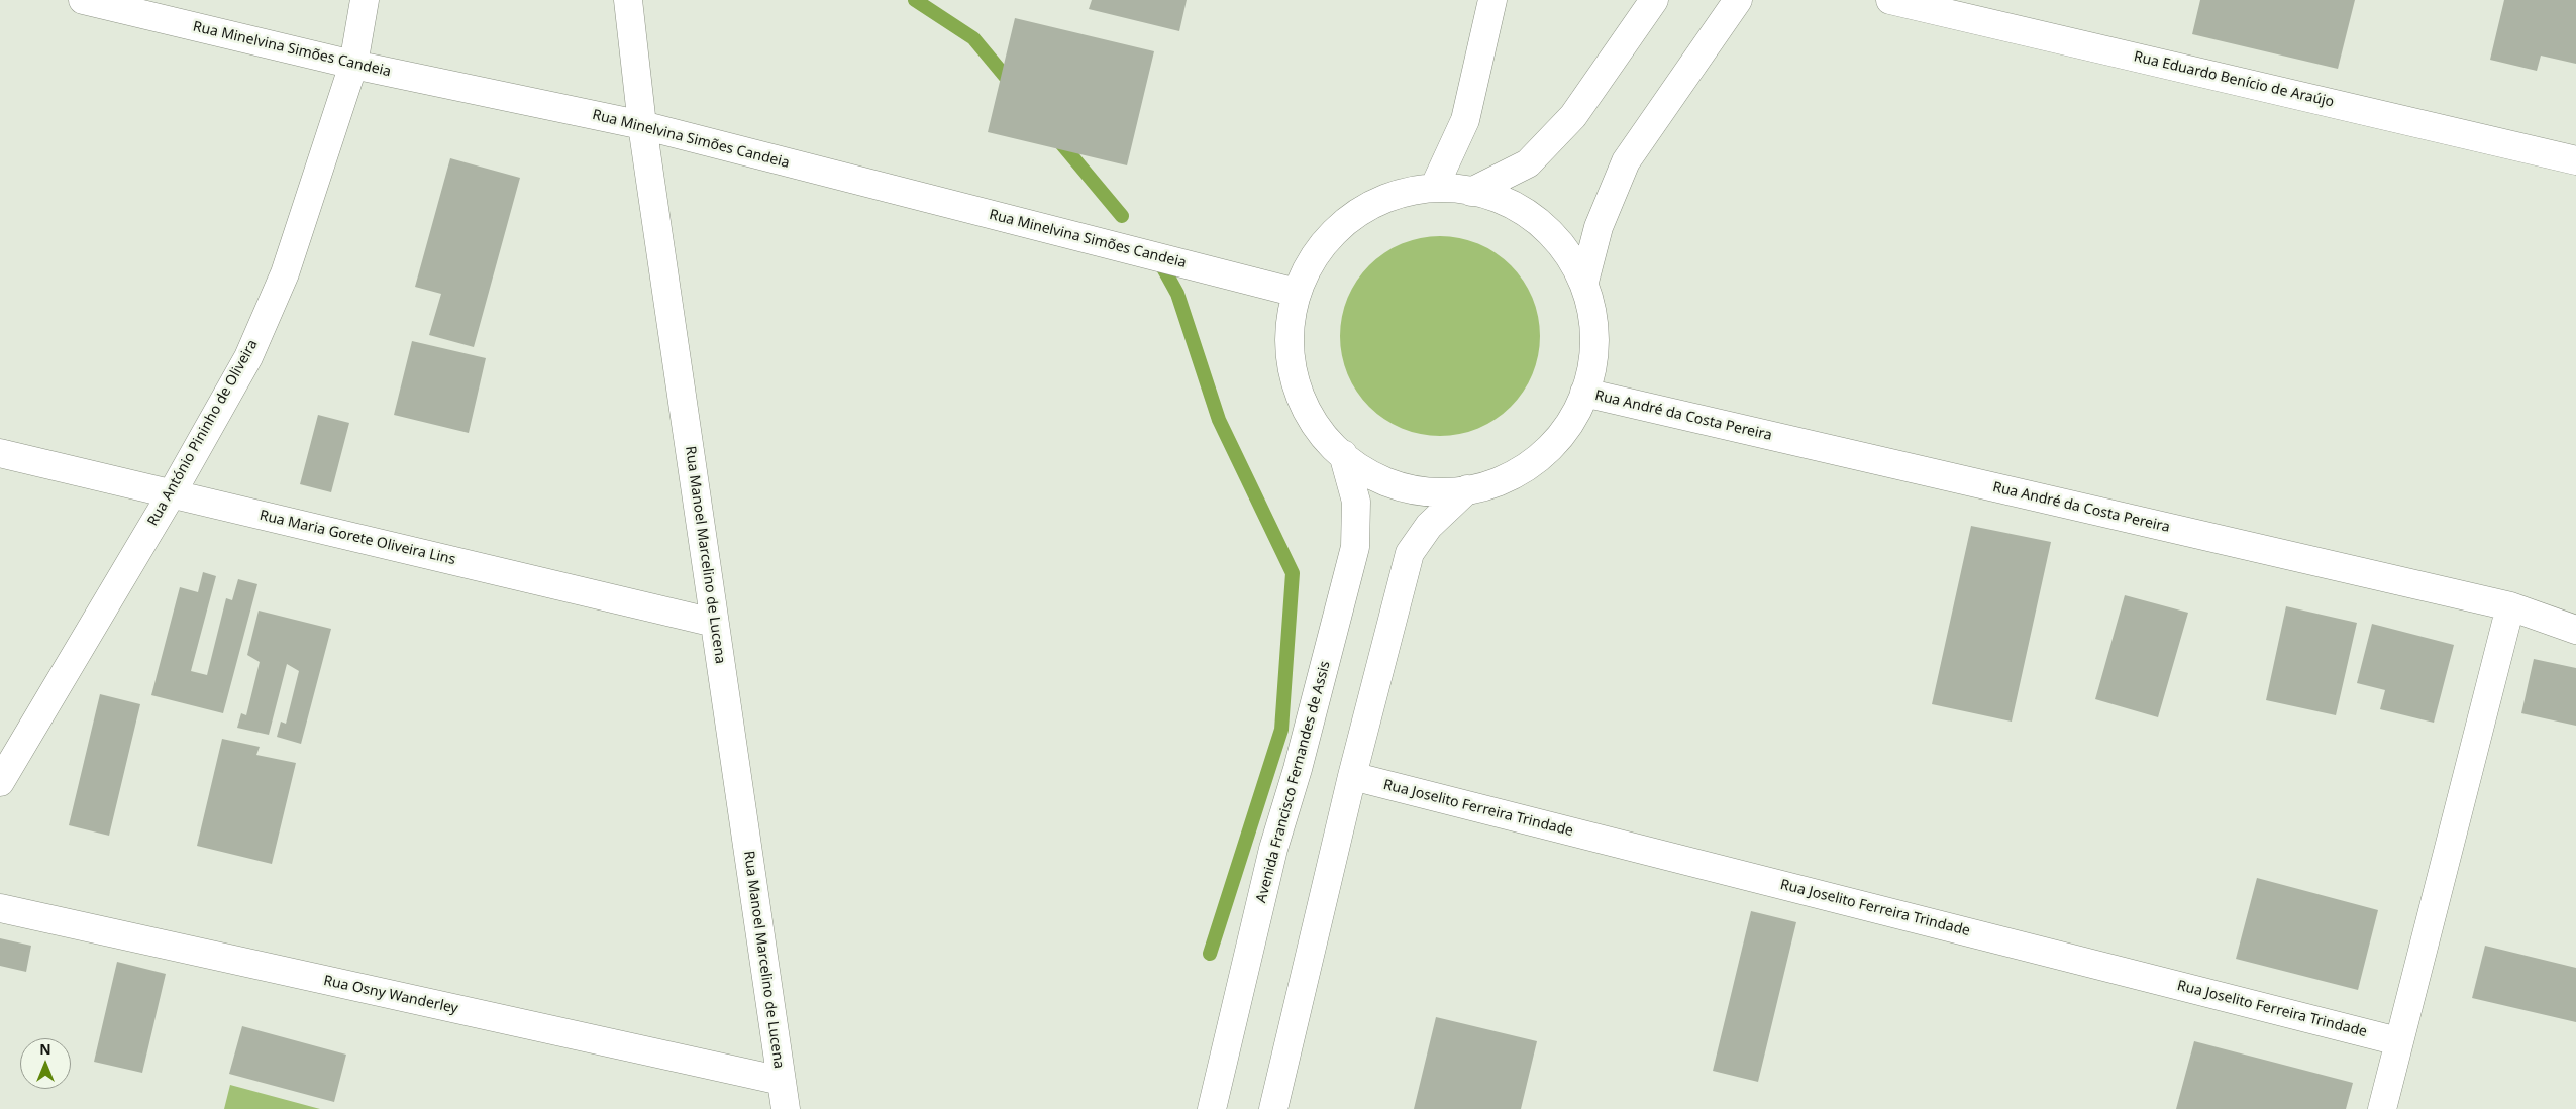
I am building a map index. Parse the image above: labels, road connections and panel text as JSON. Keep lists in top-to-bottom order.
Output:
{
  "streets": {
    "street": [
      "Rua Minelvina Simões Candeia",
      "Rua Eduardo Benício de Araújo",
      "Rua André da Costa Pereira",
      "Rua António Pininho de Oliveira",
      "Rua Maria Gorete Oliveira Lins",
      "Rua Manoel Marcelino de Lucena",
      "Avenida Francisco Fernandes de Assis",
      "Rua Joselito Ferreira Trindade",
      "Rua Osny Wanderley"
    ]
  },
  "crossings": [
    ["Rua Minelvina Simões Candeia", "Rua António Pininho de Oliveira"],
    ["Rua Minelvina Simões Candeia", "Rua Manoel Marcelino de Lucena"],
    ["Rua António Pininho de Oliveira", "Rua Maria Gorete Oliveira Lins"],
    ["Rua Maria Gorete Oliveira Lins", "Rua Manoel Marcelino de Lucena"],
    ["Rua Manoel Marcelino de Lucena", "Rua Osny Wanderley"]
  ],
  "north": "top"
}
